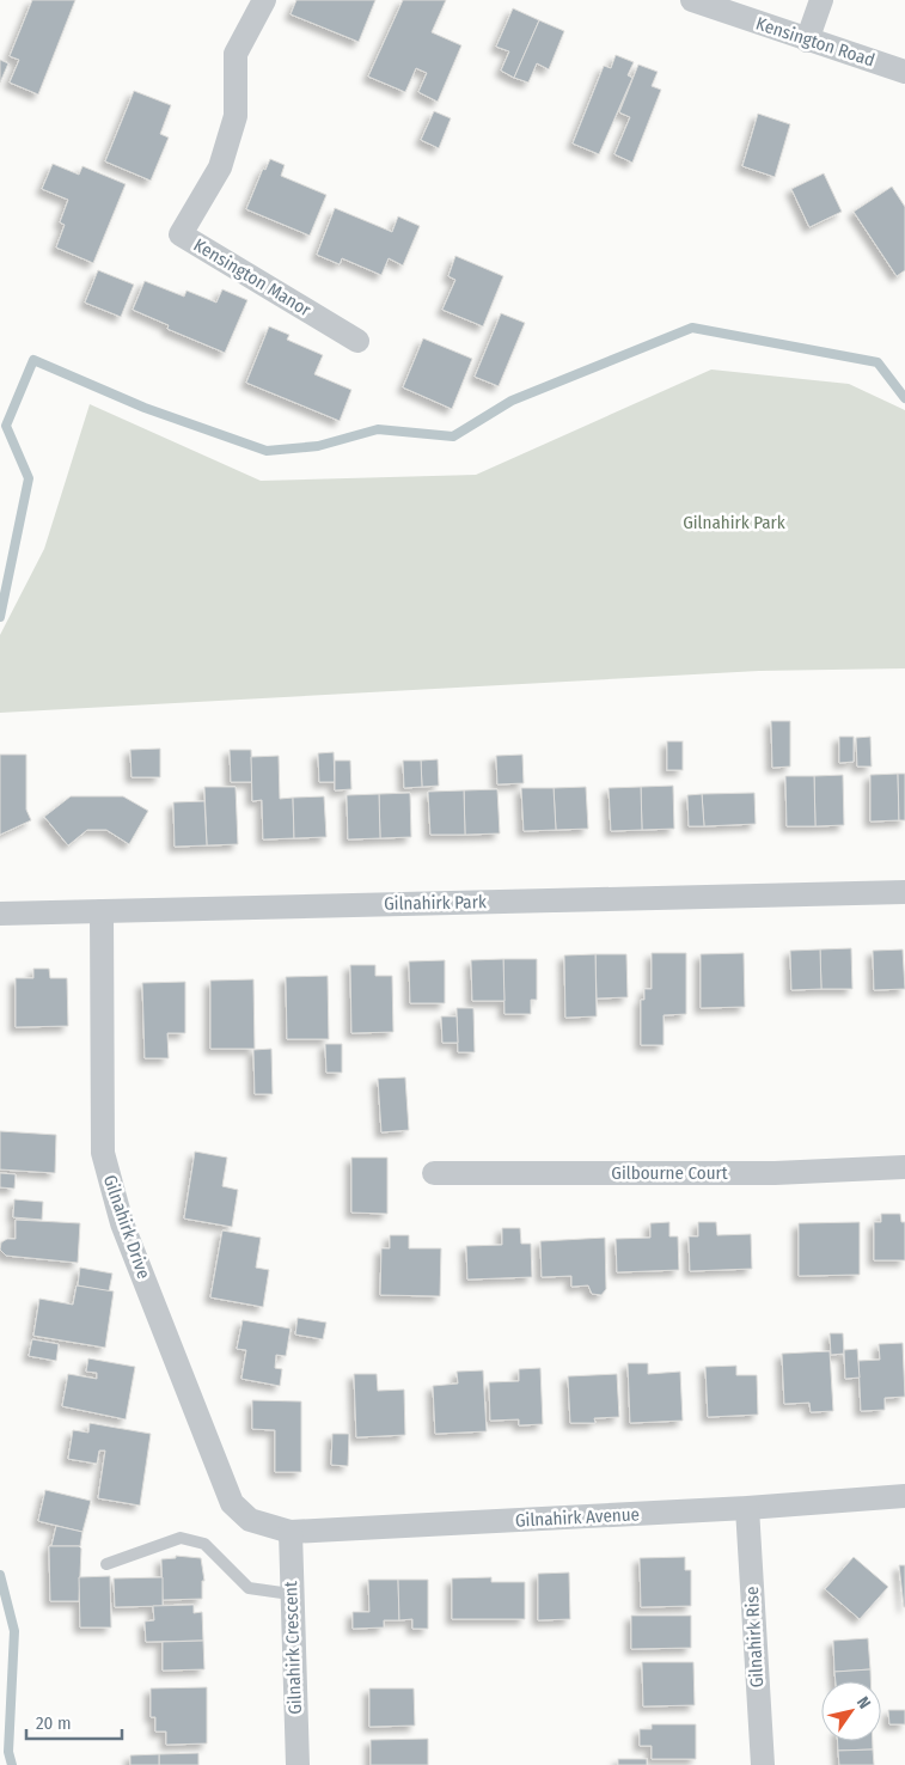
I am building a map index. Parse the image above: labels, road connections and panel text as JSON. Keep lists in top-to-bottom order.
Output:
{
  "streets": {
    "street": [
      "Kensington Road",
      "Kensington Manor",
      "Gilnahirk Park",
      "Gilbourne Court",
      "Gilnahirk Drive",
      "Gilnahirk Avenue",
      "Gilnahirk Rise",
      "Gilnahirk Crescent"
    ]
  },
  "crossings": [
    ["Gilnahirk Park", "Gilnahirk Drive"],
    ["Gilnahirk Drive", "Gilnahirk Avenue"],
    ["Gilnahirk Avenue", "Gilnahirk Rise"],
    ["Gilnahirk Avenue", "Gilnahirk Crescent"]
  ],
  "parks": ["Gilnahirk Park"],
  "scale_bar": "20 m",
  "north": "top right"
}
